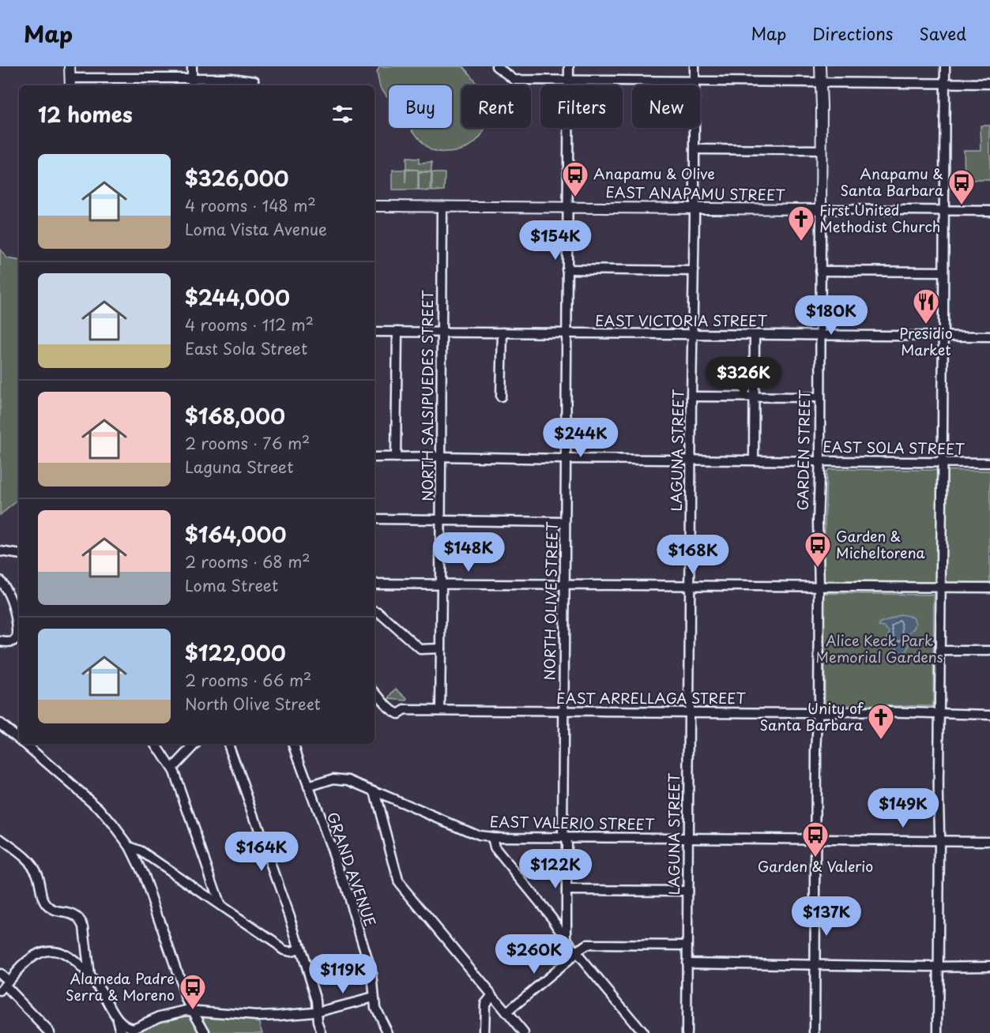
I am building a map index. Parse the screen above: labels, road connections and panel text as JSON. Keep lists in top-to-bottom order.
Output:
{
  "streets": {
    "main road": ["EAST ANAPAMU STREET", "GARDEN STREET"],
    "street": [
      "EAST VICTORIA STREET",
      "NORTH SALSIPUEDES STREET",
      "EAST SOLA STREET",
      "LAGUNA STREET",
      "NORTH OLIVE STREET",
      "EAST ARRELLAGA STREET",
      "EAST VALERIO STREET",
      "GRAND AVENUE"
    ]
  },
  "crossings": [
    ["EAST ANAPAMU STREET", "NORTH SALSIPUEDES STREET"],
    ["EAST ANAPAMU STREET", "LAGUNA STREET"],
    ["EAST ANAPAMU STREET", "GARDEN STREET"],
    ["EAST ANAPAMU STREET", "NORTH OLIVE STREET"],
    ["EAST VICTORIA STREET", "NORTH SALSIPUEDES STREET"],
    ["EAST VICTORIA STREET", "LAGUNA STREET"],
    ["EAST VICTORIA STREET", "GARDEN STREET"],
    ["EAST VICTORIA STREET", "NORTH OLIVE STREET"],
    ["NORTH SALSIPUEDES STREET", "EAST SOLA STREET"],
    ["NORTH SALSIPUEDES STREET", "EAST ARRELLAGA STREET"],
    ["EAST SOLA STREET", "LAGUNA STREET"],
    ["EAST SOLA STREET", "GARDEN STREET"],
    ["EAST SOLA STREET", "NORTH OLIVE STREET"],
    ["LAGUNA STREET", "EAST ARRELLAGA STREET"],
    ["LAGUNA STREET", "EAST VALERIO STREET"],
    ["GARDEN STREET", "EAST ARRELLAGA STREET"],
    ["GARDEN STREET", "EAST VALERIO STREET"],
    ["NORTH OLIVE STREET", "EAST ARRELLAGA STREET"],
    ["NORTH OLIVE STREET", "EAST VALERIO STREET"],
    ["EAST VALERIO STREET", "GRAND AVENUE"]
  ],
  "parks": ["Alice Keck Park Memorial Gardens"],
  "places": {
    "bus stop": [
      "Anapamu & Olive",
      "Anapamu & Santa Barbara",
      "Garden & Micheltorena",
      "Garden & Valerio",
      "Alameda Padre Serra & Moreno"
    ],
    "church": ["First United Methodist Church", "Unity of Santa Barbara"],
    "restaurant": ["Presidio Market"]
  },
  "page": {
    "header": "Map",
    "nav": ["Map", "Directions", "Saved"],
    "chip": [
      "Buy",
      "Rent",
      "Filters",
      "New"
    ],
    "heading": "12 homes",
    "list": [
      {
        "name": "$326,000",
        "note": "4 rooms · 148 m² · Loma Vista Avenue"
      },
      {
        "name": "$244,000",
        "note": "4 rooms · 112 m² · East Sola Street"
      },
      {
        "name": "$168,000",
        "note": "2 rooms · 76 m² · Laguna Street"
      },
      {
        "name": "$164,000",
        "note": "2 rooms · 68 m² · Loma Street"
      },
      {
        "name": "$122,000",
        "note": "2 rooms · 66 m² · North Olive Street"
      }
    ],
    "price": [
      "$154K",
      "$180K",
      "$326K",
      "$244K",
      "$148K",
      "$168K",
      "$149K",
      "$164K",
      "$122K",
      "$137K",
      "$260K",
      "$119K"
    ]
  }
}
